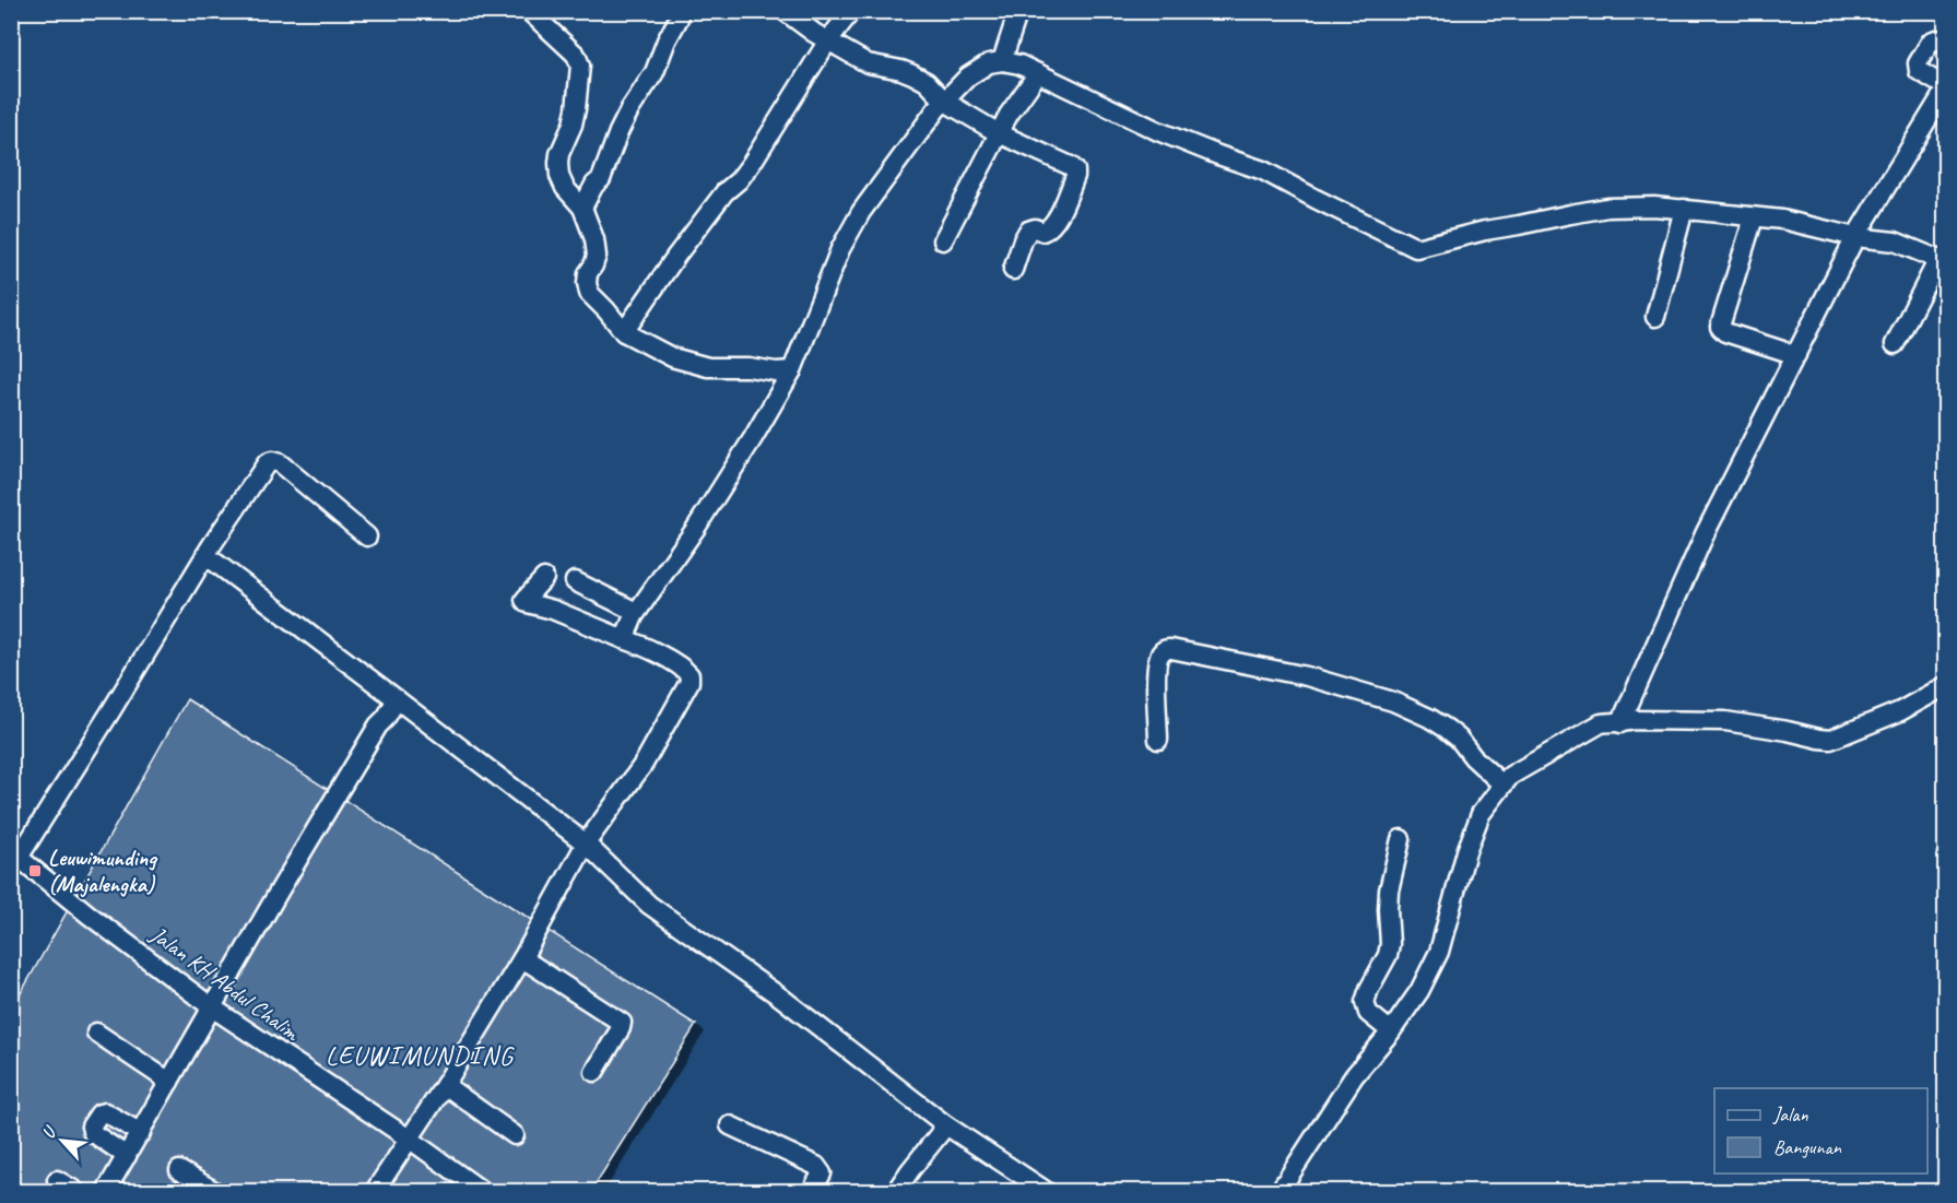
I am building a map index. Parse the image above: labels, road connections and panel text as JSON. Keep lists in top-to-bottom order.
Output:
{
  "streets": {
    "street": ["Jalan KH Abdul Chalim"]
  },
  "districts": ["LEUWIMUNDING"],
  "places": {
    "transit": ["Leuwimunding (Majalengka)"]
  },
  "legend": ["Jalan", "Bangunan"],
  "north": "top left"
}
